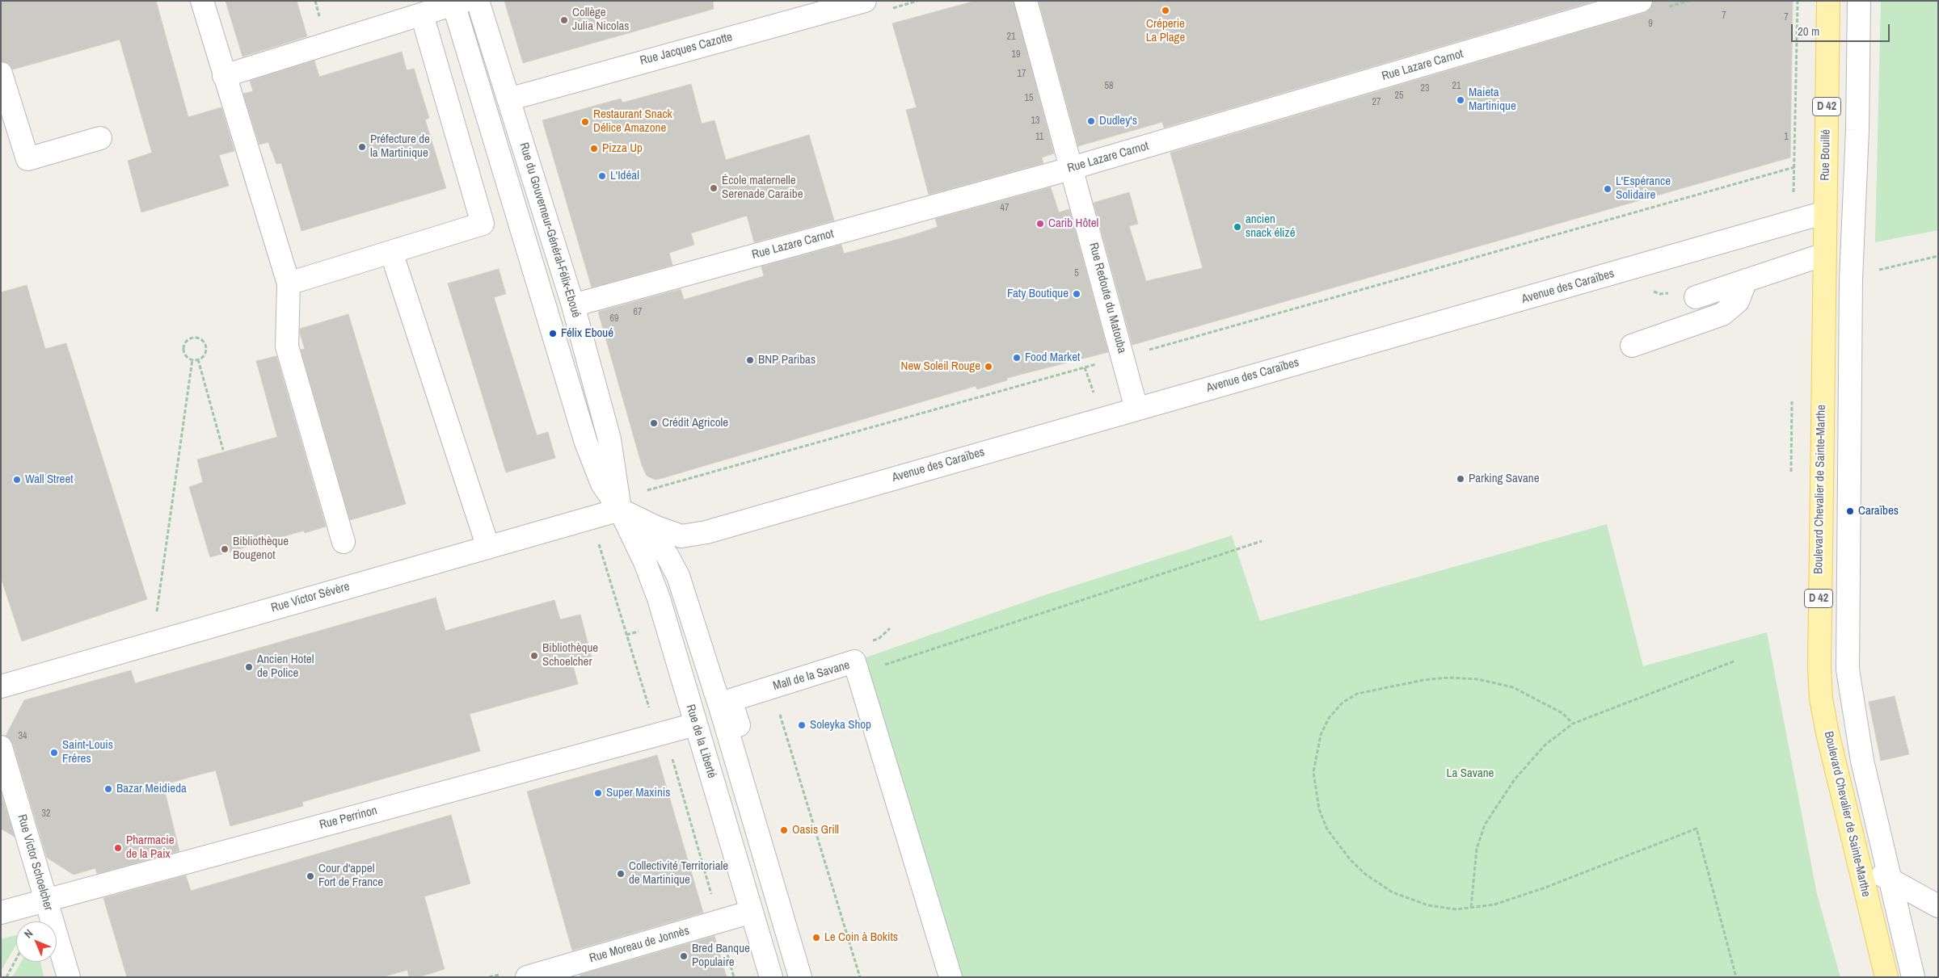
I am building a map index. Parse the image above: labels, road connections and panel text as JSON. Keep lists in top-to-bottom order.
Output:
{
  "streets": {
    "main road": ["D 42", "Rue Bouillé", "Boulevard Chevalier de Sainte-Marthe"],
    "street": [
      "Rue Jacques Cazotte",
      "Rue Lazare Carnot",
      "Rue du Gouverneur-Général-Félix-Eboué",
      "Avenue des Caraïbes",
      "Rue Redoute du Matouba",
      "Rue Victor Sévère",
      "Mall de la Savane",
      "Rue de la Liberté",
      "Rue Perrinon",
      "Rue Victor Schoelcher",
      "Rue Moreau de Jonnès"
    ]
  },
  "crossings": [
    ["Rue Jacques Cazotte", "Rue du Gouverneur-Général-Félix-Eboué"],
    ["Rue Lazare Carnot", "Rue du Gouverneur-Général-Félix-Eboué"],
    ["Rue Lazare Carnot", "Rue Redoute du Matouba"],
    ["Rue Bouillé", "Avenue des Caraïbes"],
    ["Rue Bouillé", "Boulevard Chevalier de Sainte-Marthe"],
    ["Rue du Gouverneur-Général-Félix-Eboué", "Avenue des Caraïbes"],
    ["Rue du Gouverneur-Général-Félix-Eboué", "Rue Victor Sévère"],
    ["Rue du Gouverneur-Général-Félix-Eboué", "Rue de la Liberté"],
    ["Avenue des Caraïbes", "Rue Redoute du Matouba"],
    ["Avenue des Caraïbes", "Boulevard Chevalier de Sainte-Marthe"],
    ["Avenue des Caraïbes", "Rue Victor Sévère"],
    ["Avenue des Caraïbes", "Rue de la Liberté"],
    ["Rue Victor Sévère", "Rue de la Liberté"],
    ["Rue de la Liberté", "Rue Perrinon"],
    ["Rue de la Liberté", "Rue Moreau de Jonnès"],
    ["Rue Perrinon", "Rue Victor Schoelcher"]
  ],
  "parks": ["La Savane"],
  "places": [
    "Créperie La Plage",
    "Collège Julia Nicolas",
    "Maieta Martinique",
    "Dudley's",
    "Restaurant Snack Délice Amazone",
    "Préfecture de la Martinique",
    "Pizza Up",
    "L'Idéal",
    "École maternelle Serenade Caraibe",
    "L'Espérance Solidaire",
    "Carib Hôtel",
    "ancien snack élizé",
    "Faty Boutique",
    "Félix Eboué",
    "Food Market",
    "BNP Paribas",
    "New Soleil Rouge",
    "Crédit Agricole",
    "Parking Savane",
    "Wall Street",
    "Caraïbes",
    "Bibliothèque Bougenot",
    "Bibliothèque Schoelcher",
    "Ancien Hotel de Police",
    "Soleyka Shop",
    "Saint-Louis Fréres",
    "Bazar Meidieda",
    "Super Maxinis",
    "Oasis Grill",
    "Pharmacie de la Paix",
    "Collectivité Territoriale de Martinique",
    "Cour d'appel Fort de France",
    "Le Coin à Bokits",
    "Bred Banque Populaire"
  ],
  "house_numbers": [
    "7",
    "7",
    "9",
    "21",
    "19",
    "17",
    "58",
    "21",
    "23",
    "25",
    "15",
    "27",
    "13",
    "11",
    "1",
    "47",
    "5",
    "67",
    "69",
    "34",
    "32"
  ],
  "scale_bar": "20 m",
  "north": "top left"
}
